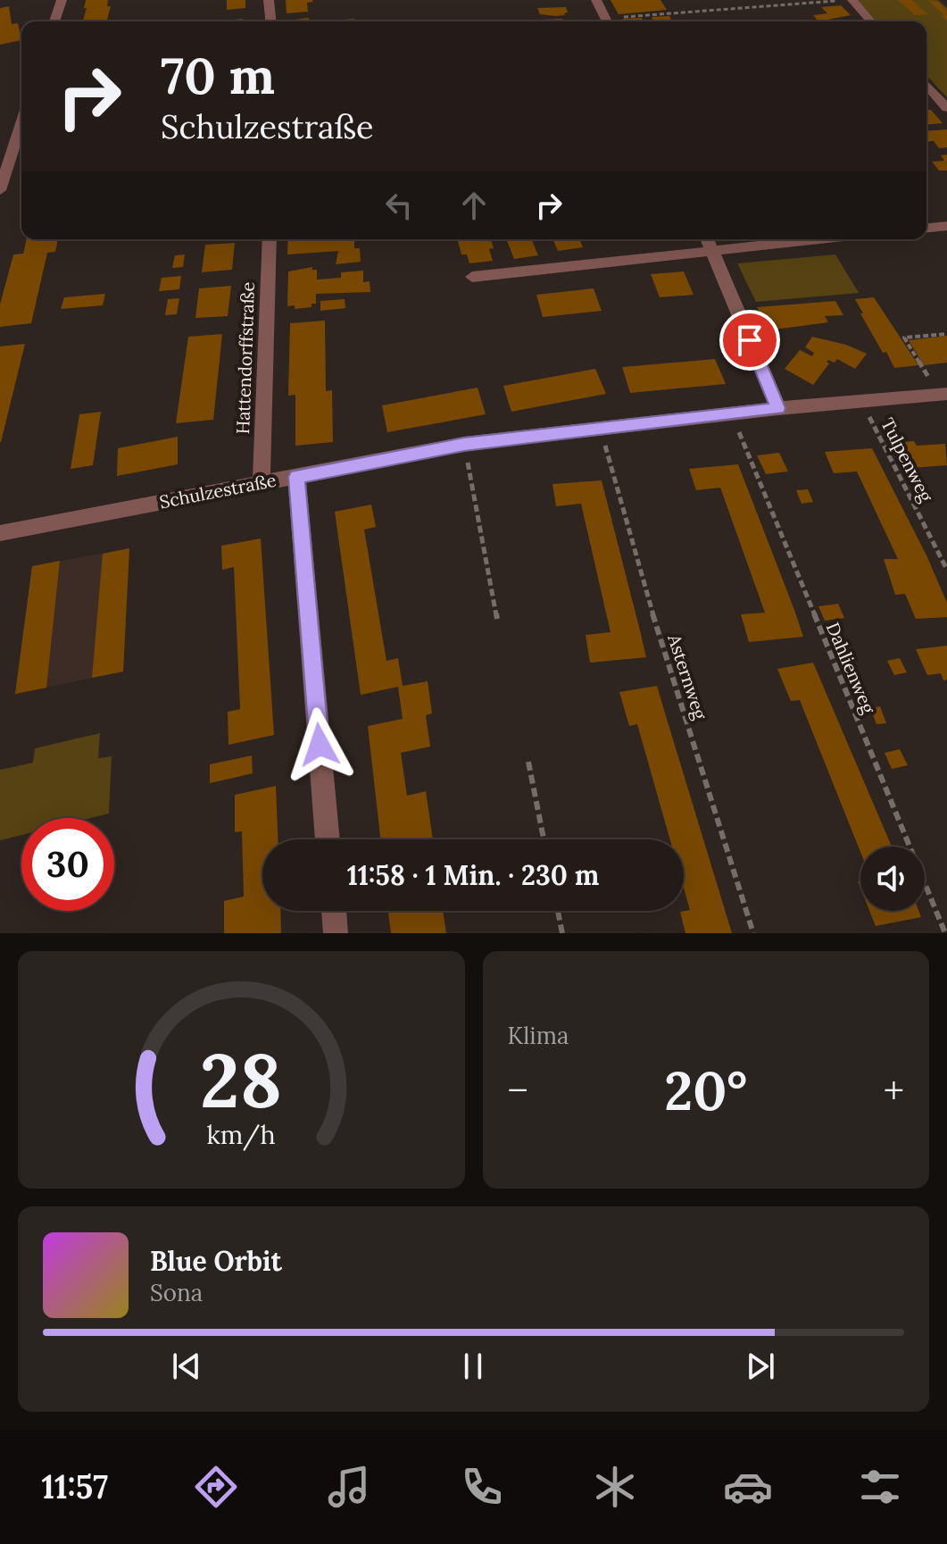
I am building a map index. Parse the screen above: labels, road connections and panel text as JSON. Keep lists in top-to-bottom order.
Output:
{
  "streets": {
    "street": ["Hattendorffstraße", "Schulzestraße"],
    "path": ["Tulpenweg", "Dahlienweg", "Asternweg"]
  },
  "crossings": [
    ["Hattendorffstraße", "Schulzestraße"],
    ["Tulpenweg", "Schulzestraße"],
    ["Schulzestraße", "Dahlienweg"],
    ["Schulzestraße", "Asternweg"]
  ],
  "page": {
    "turn": ["70 m", "Schulzestraße"],
    "limit": "30",
    "trip": "11:58 · 1 Min. · 230 m",
    "tile": "Klima",
    "heat": ["−", "20°", "+"],
    "song": ["Blue Orbit", "Sona"],
    "tabs": "11:57",
    "gauge": ["28", "km/h"]
  }
}
